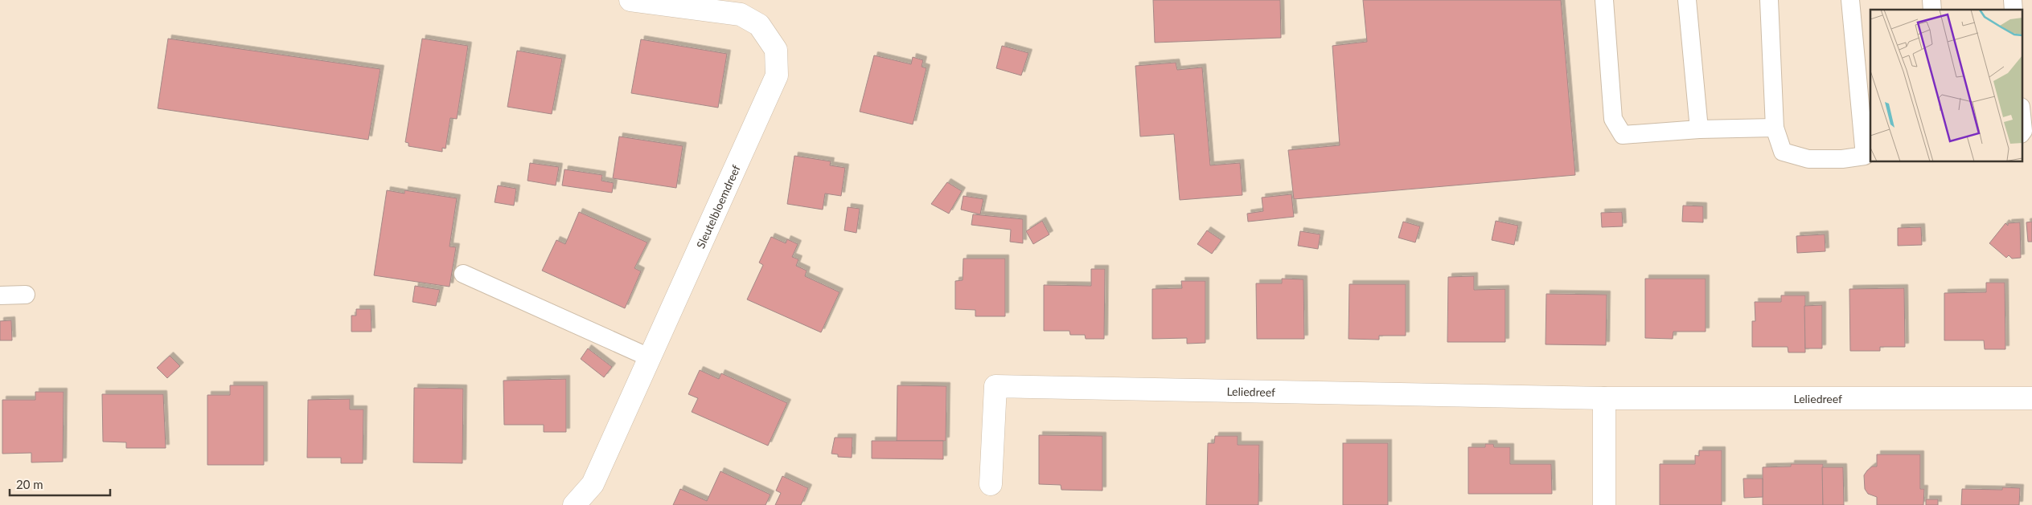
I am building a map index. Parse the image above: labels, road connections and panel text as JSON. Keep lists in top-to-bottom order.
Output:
{
  "streets": {
    "street": ["Sleutelbloemdreef", "Leliedreef"]
  },
  "scale_bar": "20 m"
}
